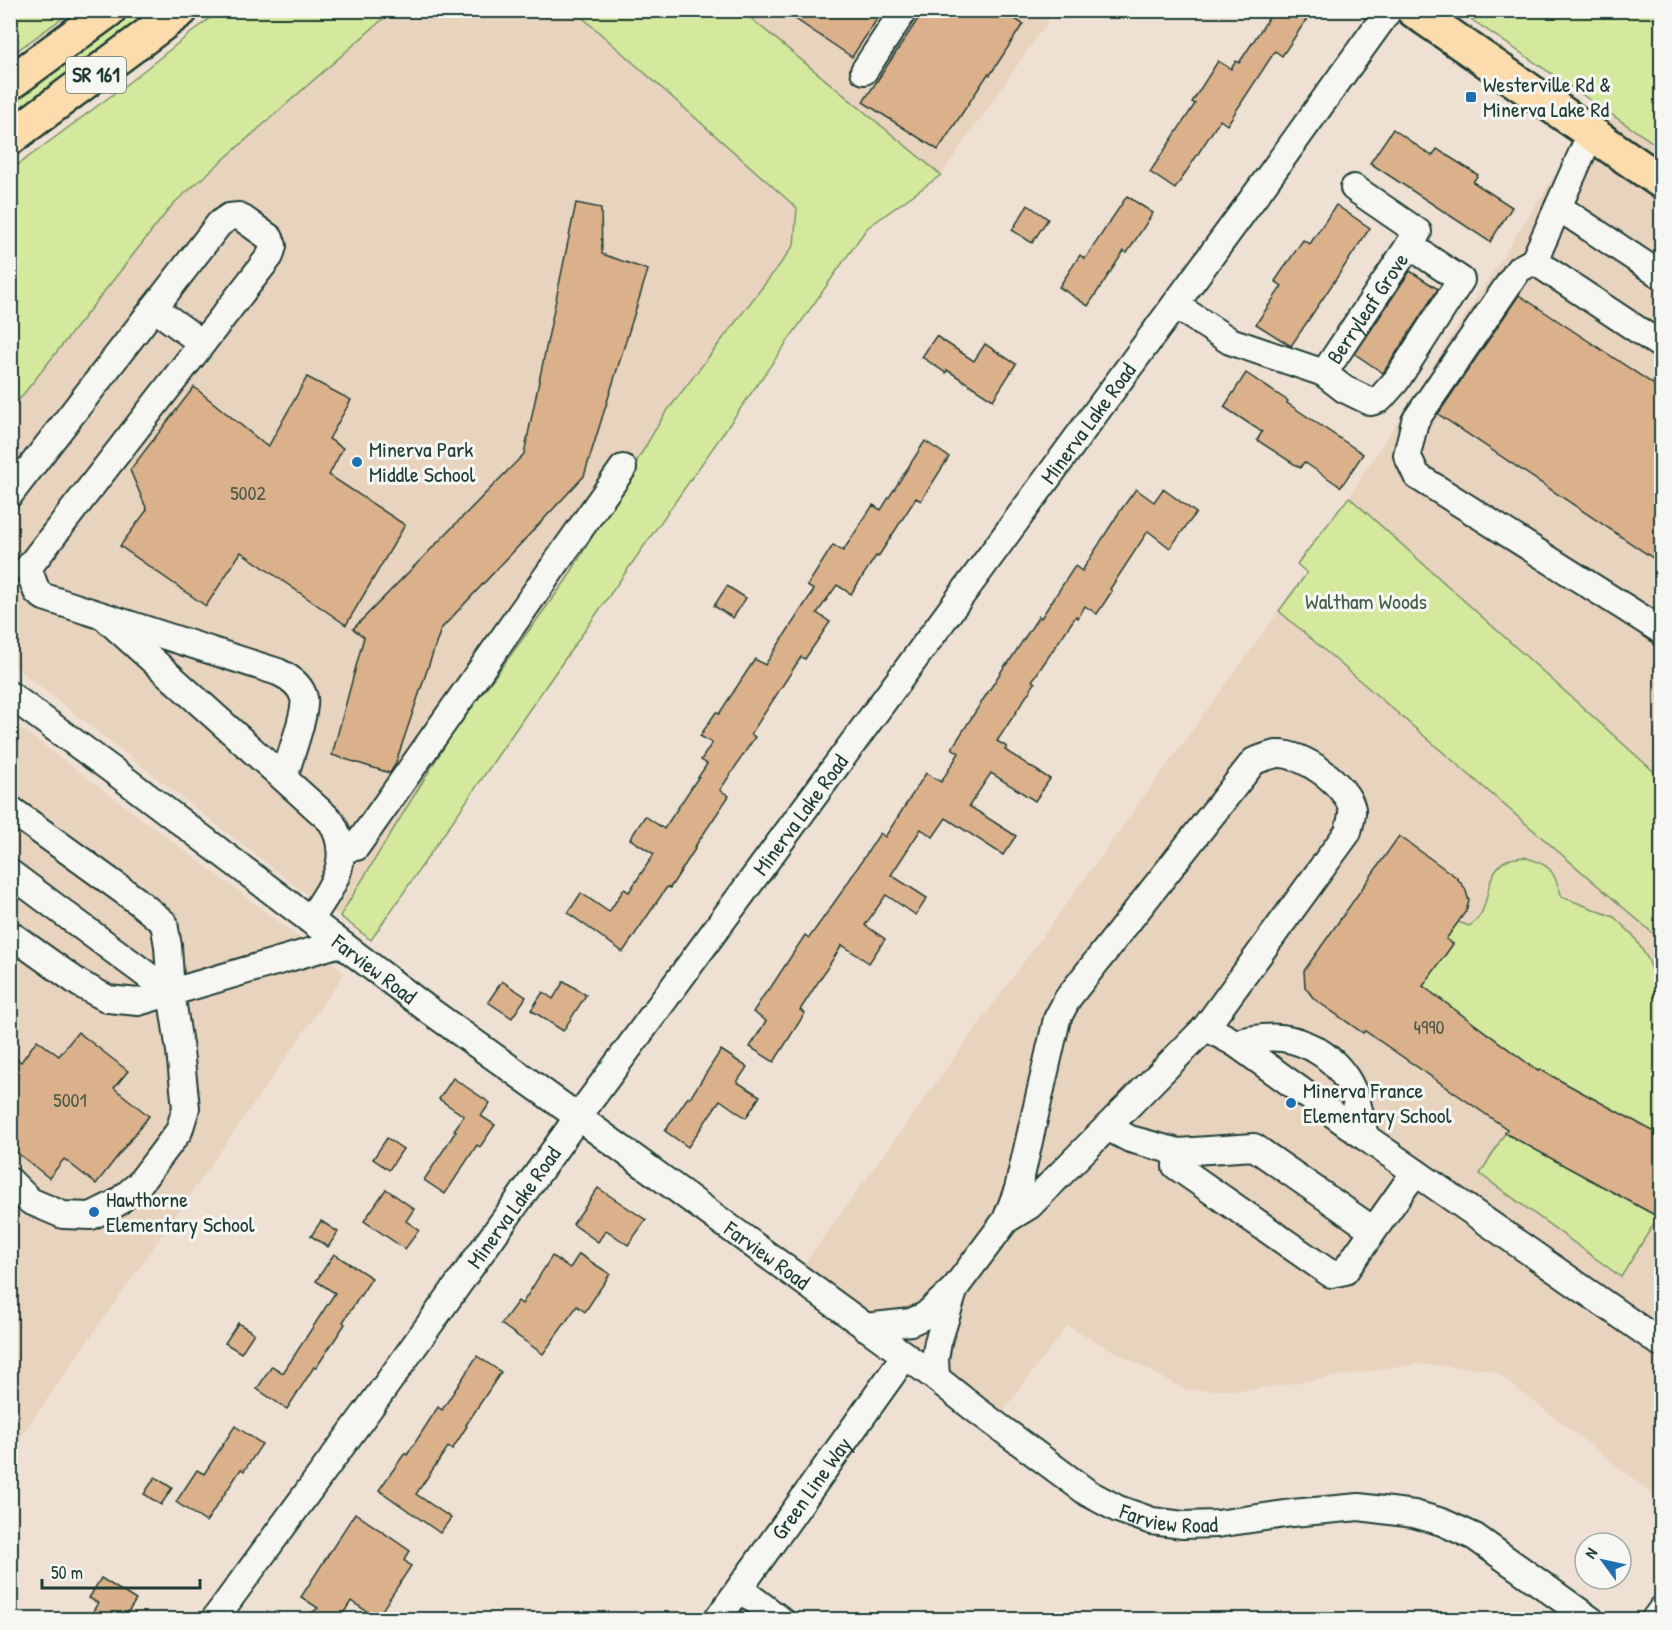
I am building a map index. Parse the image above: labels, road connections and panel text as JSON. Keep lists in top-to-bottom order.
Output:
{
  "streets": {
    "main road": ["SR 161"],
    "street": [
      "Berryleaf Grove",
      "Minerva Lake Road",
      "Farview Road",
      "Green Line Way"
    ]
  },
  "crossings": [
    ["Berryleaf Grove", "Minerva Lake Road"],
    ["Minerva Lake Road", "Farview Road"],
    ["Farview Road", "Green Line Way"]
  ],
  "parks": ["Waltham Woods"],
  "places": {
    "transit": ["Westerville Rd & Minerva Lake Rd"],
    "other": ["Minerva Park Middle School", "Minerva France Elementary School", "Hawthorne Elementary School"]
  },
  "house_numbers": ["5002", "4990", "5001"],
  "scale_bar": "50 m",
  "north": "top left"
}
